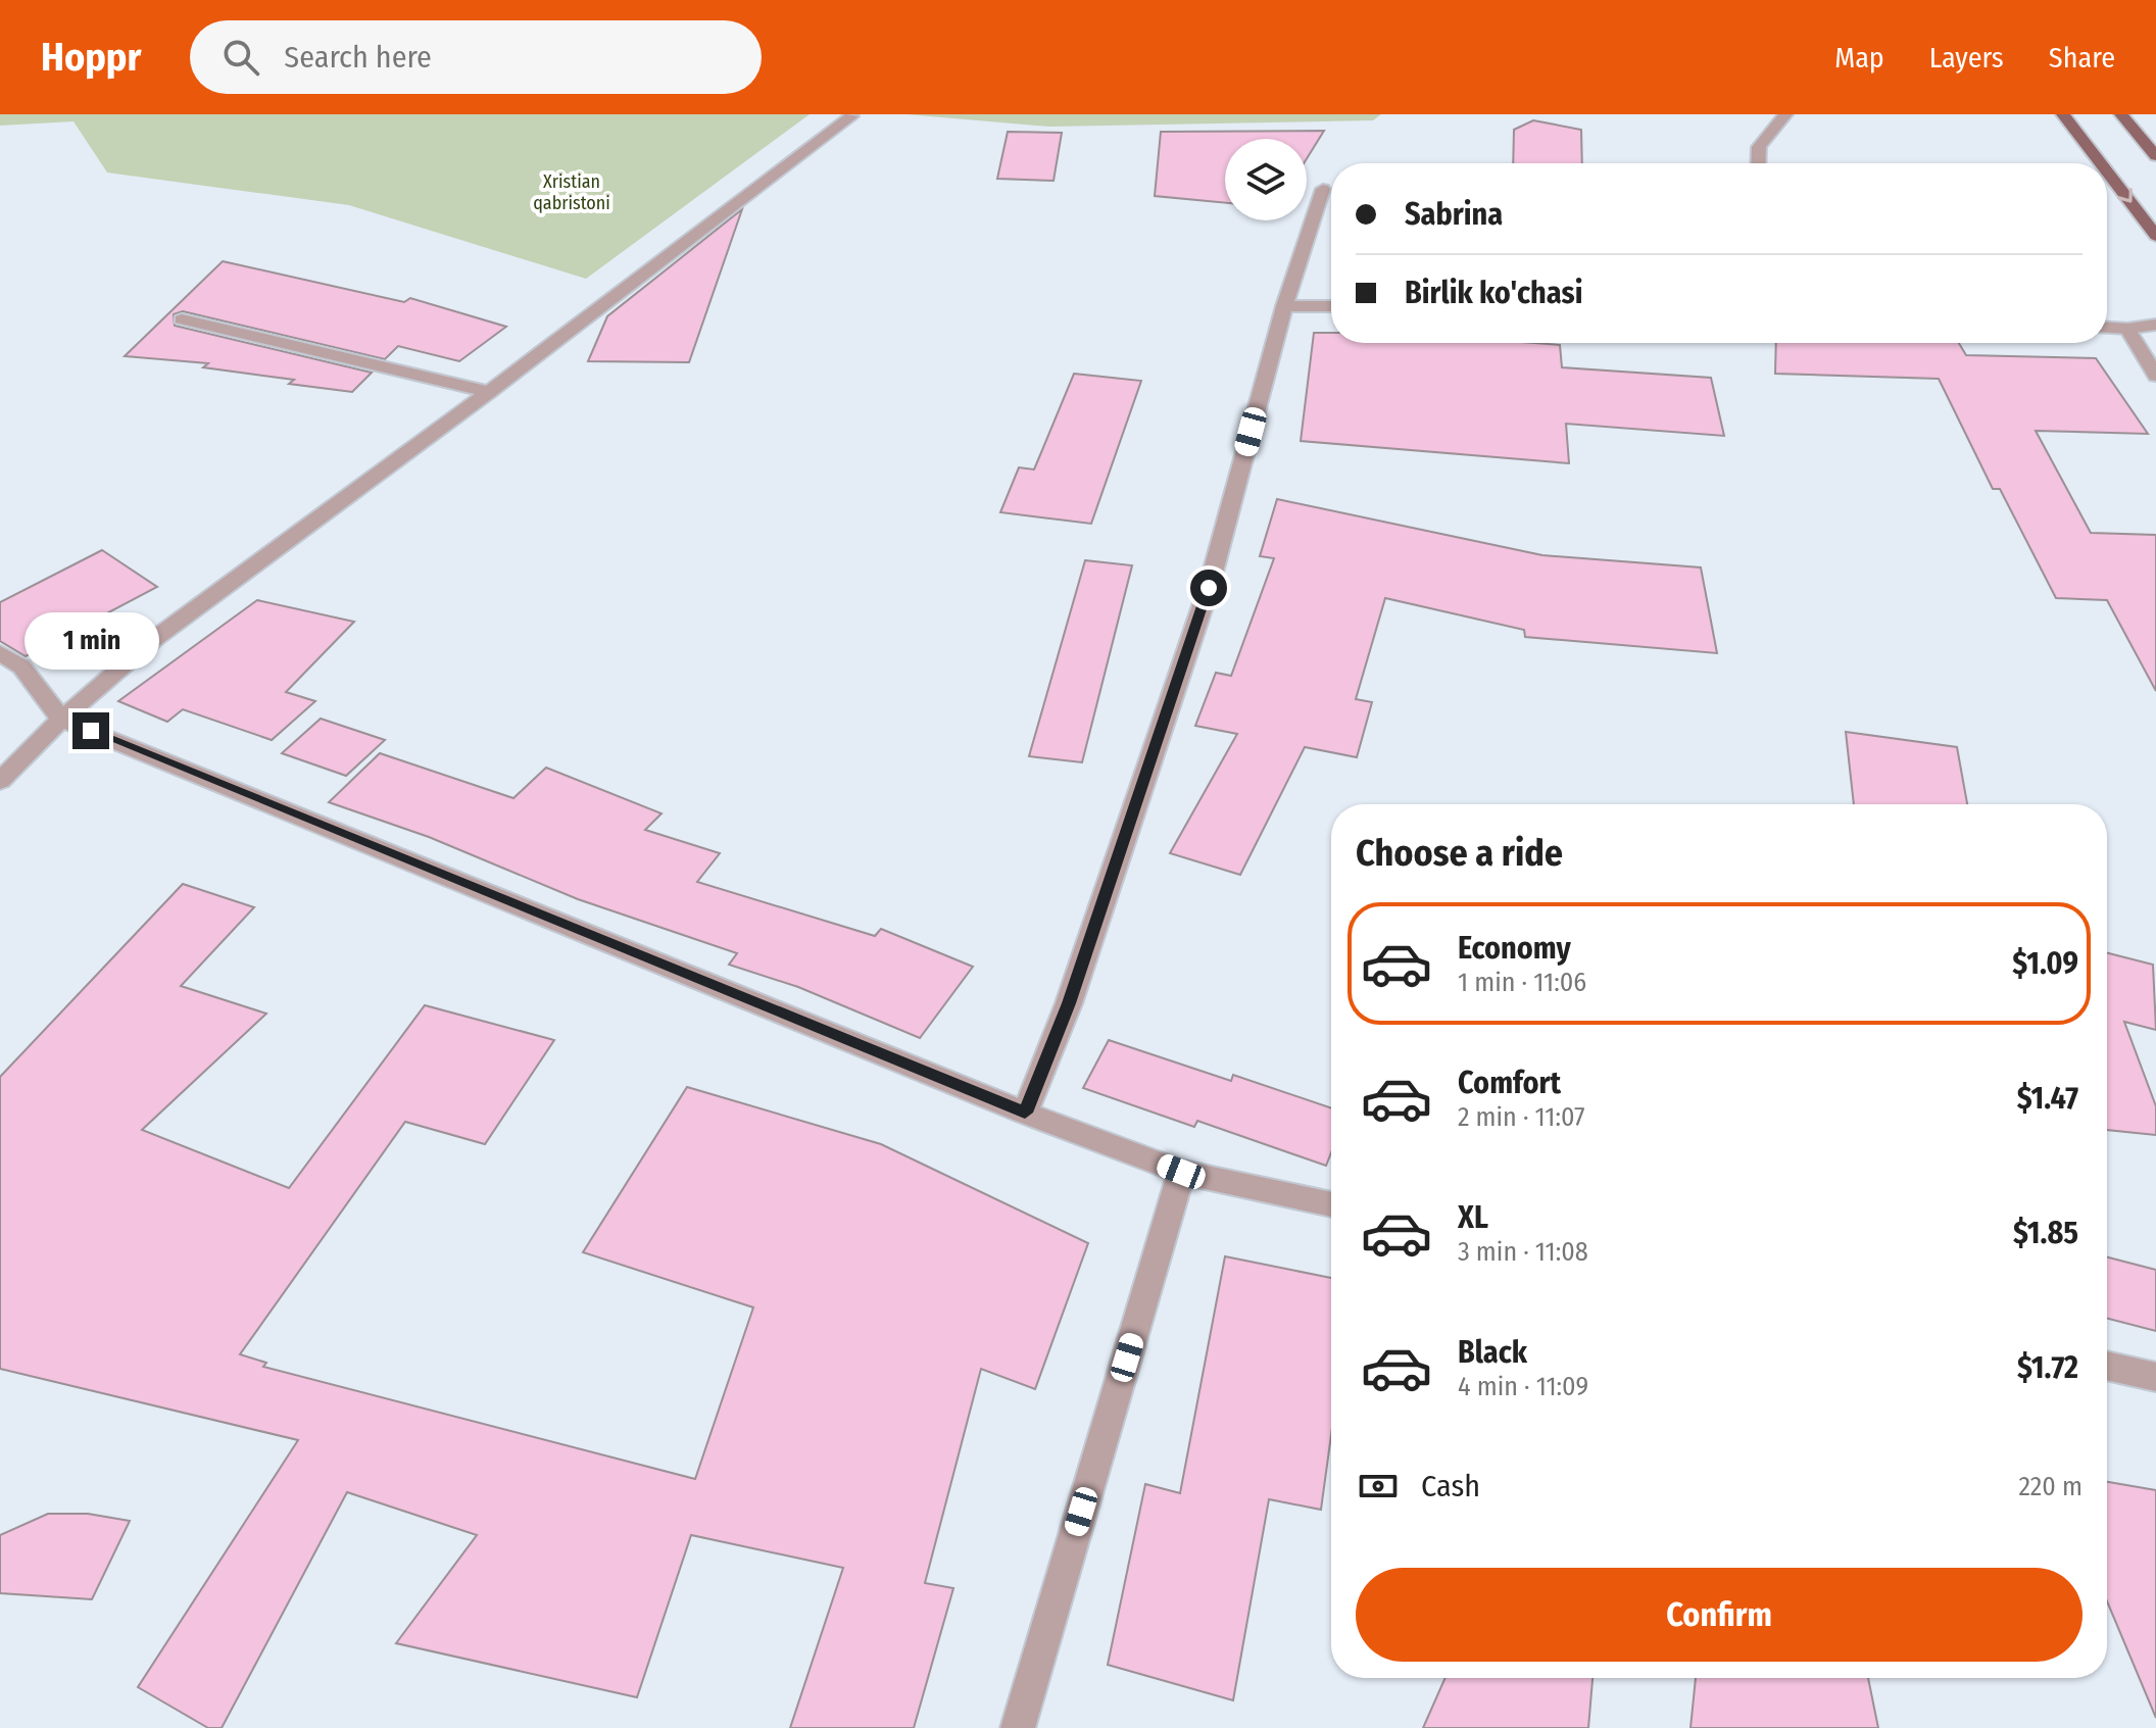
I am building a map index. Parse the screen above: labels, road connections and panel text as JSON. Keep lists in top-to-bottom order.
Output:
{
  "parks": ["Xristian qabristoni"],
  "page": {
    "header": "Hoppr",
    "search": "Search here",
    "nav": ["Map", "Layers", "Share"],
    "banner": ["Sabrina", "Birlik ko'chasi"],
    "bubble": "1 min",
    "heading": "Choose a ride",
    "list": [
      {
        "name": "Economy",
        "note": "1 min · 11:06",
        "value": "$1.09"
      },
      {
        "name": "Comfort",
        "note": "2 min · 11:07",
        "value": "$1.47"
      },
      {
        "name": "XL",
        "note": "3 min · 11:08",
        "value": "$1.85"
      },
      {
        "name": "Black",
        "note": "4 min · 11:09",
        "value": "$1.72"
      }
    ],
    "pay": ["Cash", "220 m"],
    "buttons": "Confirm"
  }
}
